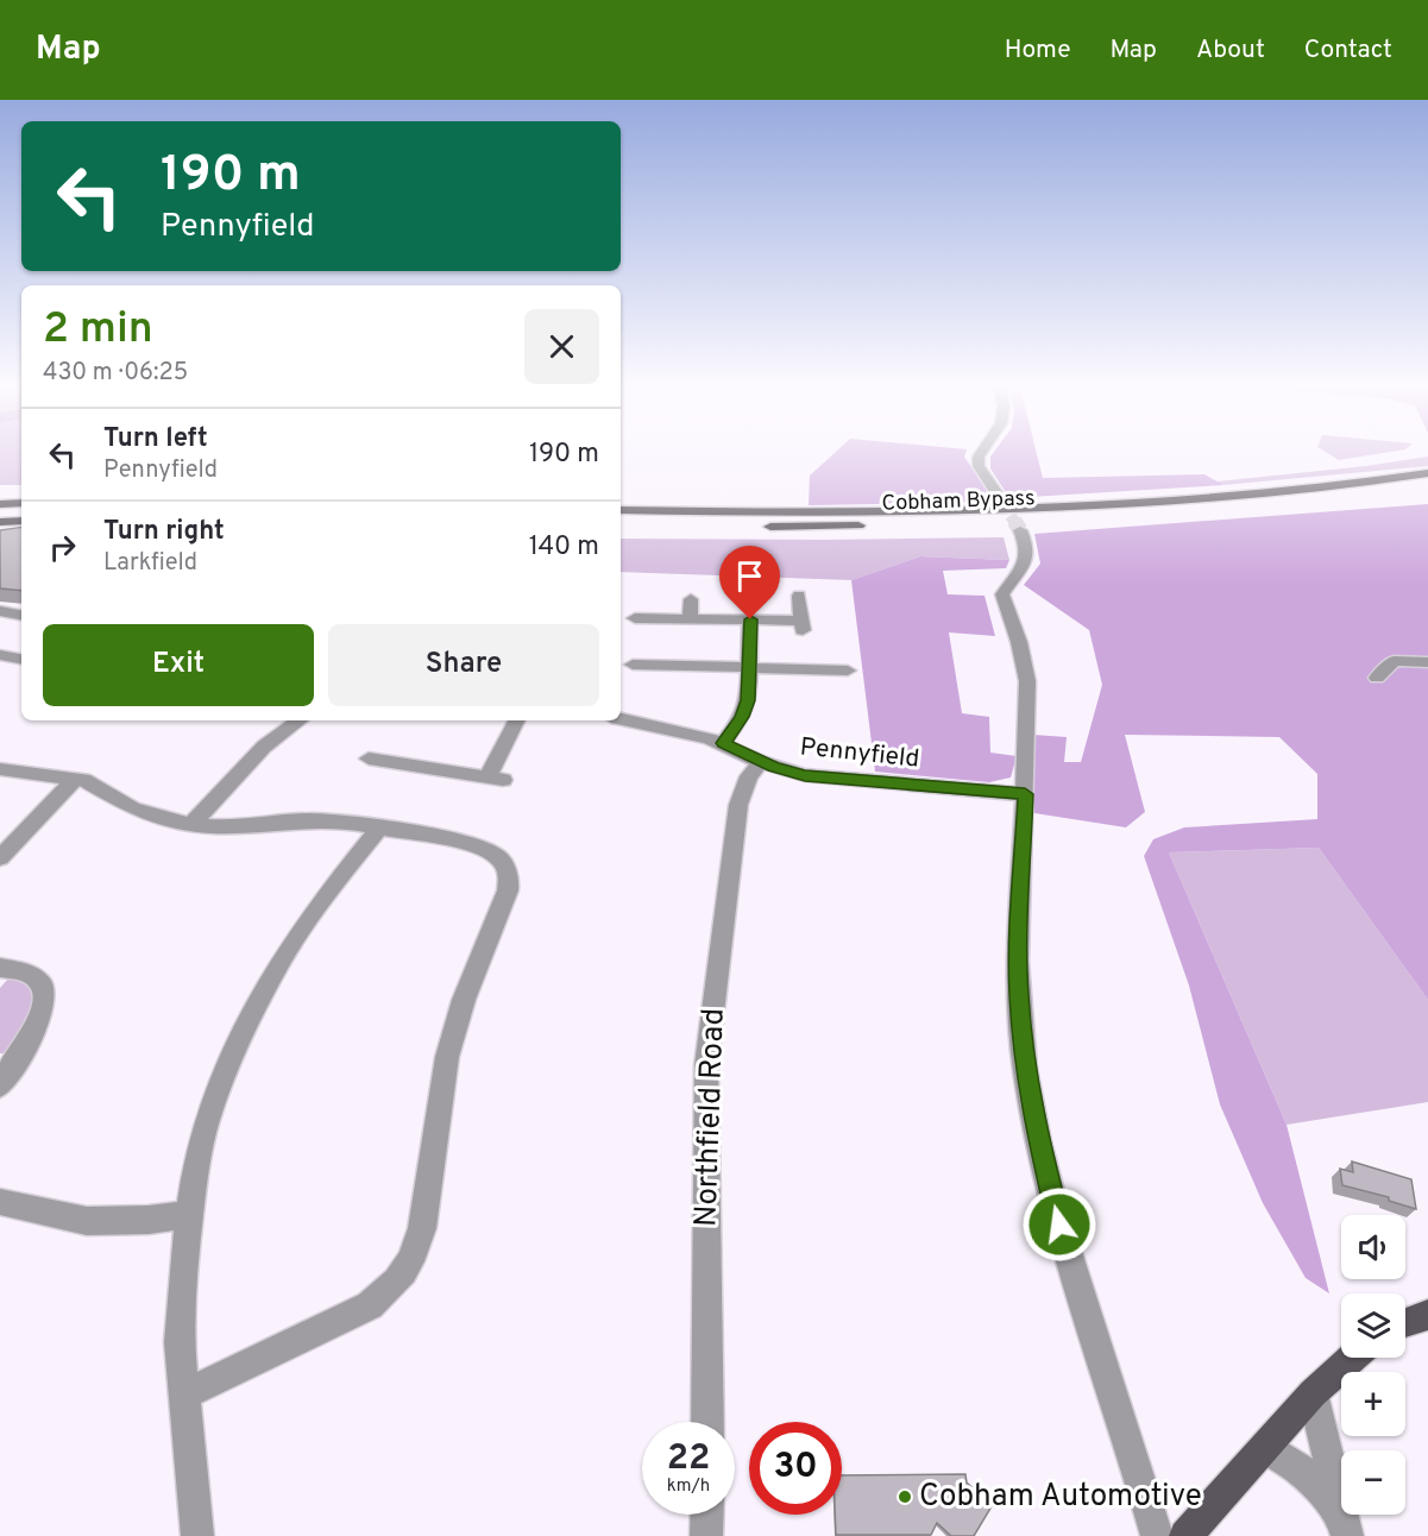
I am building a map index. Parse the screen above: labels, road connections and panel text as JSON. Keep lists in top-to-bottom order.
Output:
{
  "streets": {
    "highway": ["Cobham Bypass"],
    "street": ["Pennyfield", "Northfield Road"]
  },
  "crossings": [
    ["Pennyfield", "Northfield Road"]
  ],
  "places": ["Cobham Automotive"],
  "page": {
    "header": "Map",
    "nav": [
      "Home",
      "Map",
      "About",
      "Contact"
    ],
    "turn": ["190 m", "Pennyfield"],
    "heading": ["2 min", "430 m · 06:25"],
    "list": [
      {
        "name": "Turn left",
        "note": "Pennyfield",
        "value": "190 m"
      },
      {
        "name": "Turn right",
        "note": "Larkfield",
        "value": "140 m"
      }
    ],
    "buttons": ["Exit", "Share"],
    "map_buttons": ["+", "−"],
    "speed": "22 km/h",
    "limit": "30"
  }
}
